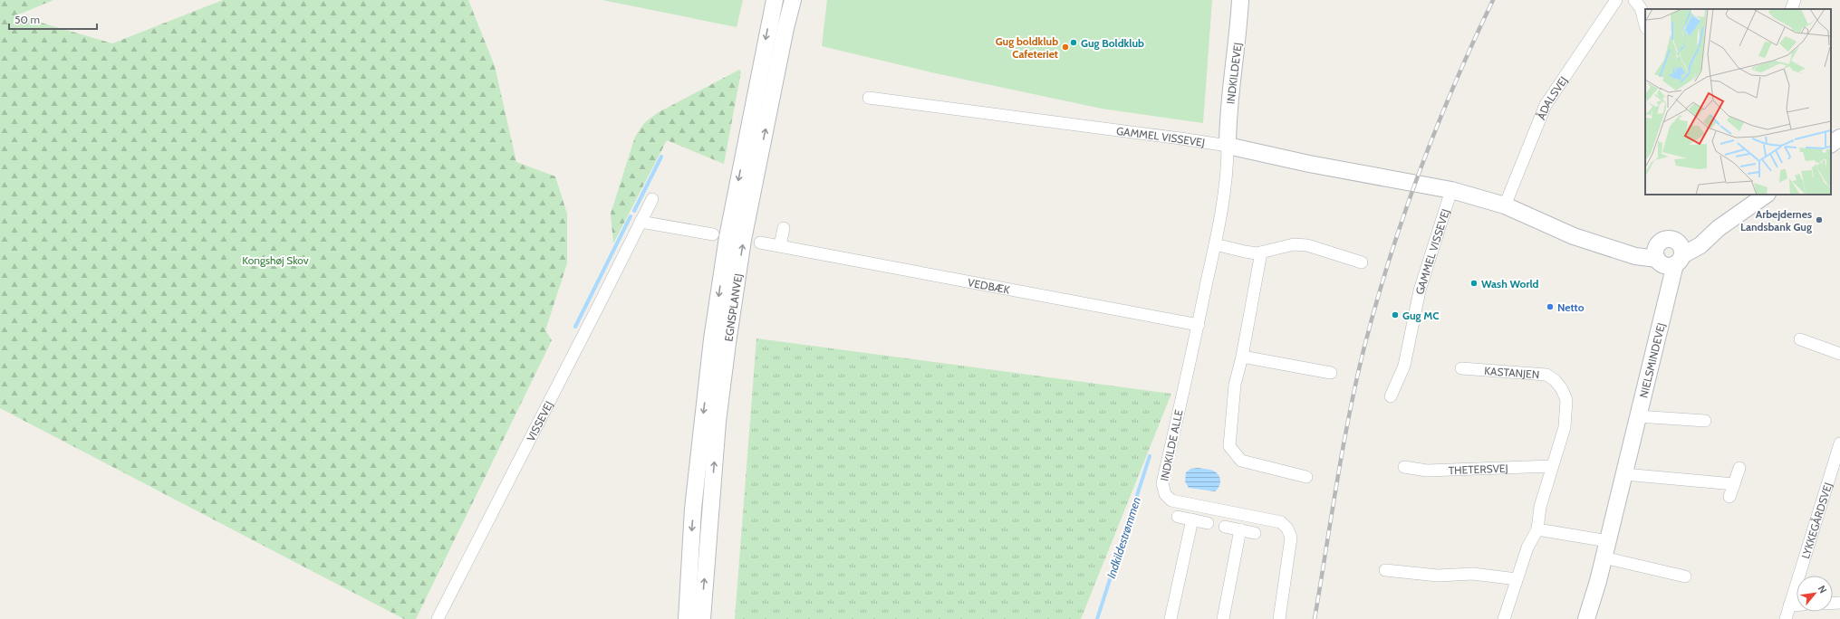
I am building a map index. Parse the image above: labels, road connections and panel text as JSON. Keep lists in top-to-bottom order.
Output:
{
  "streets": {
    "main road": [
      "INDKILDEVEJ",
      "GAMMEL VISSEVEJ",
      "EGNSPLANVEJ",
      "NIELSMINDEVEJ"
    ],
    "street": [
      "ÅDALSVEJ",
      "VEDBÆK",
      "KASTANJEN",
      "VISSEVEJ",
      "INDKILDE ALLE",
      "THETERSVEJ",
      "LYKKEGÅRDSVEJ"
    ]
  },
  "crossings": [
    ["INDKILDEVEJ", "GAMMEL VISSEVEJ"],
    ["INDKILDEVEJ", "INDKILDE ALLE"],
    ["ÅDALSVEJ", "GAMMEL VISSEVEJ"],
    ["GAMMEL VISSEVEJ", "NIELSMINDEVEJ"],
    ["GAMMEL VISSEVEJ", "INDKILDE ALLE"],
    ["VEDBÆK", "INDKILDE ALLE"],
    ["KASTANJEN", "THETERSVEJ"]
  ],
  "water": ["Indkildestrømmen"],
  "parks": ["Kongshøj Skov"],
  "places": [
    "Gug Boldklub",
    "Gug boldklub Cafeteriet",
    "Arbejdernes Landsbank Gug",
    "Wash World",
    "Netto",
    "Gug MC"
  ],
  "scale_bar": "50 m",
  "north": "top right"
}
